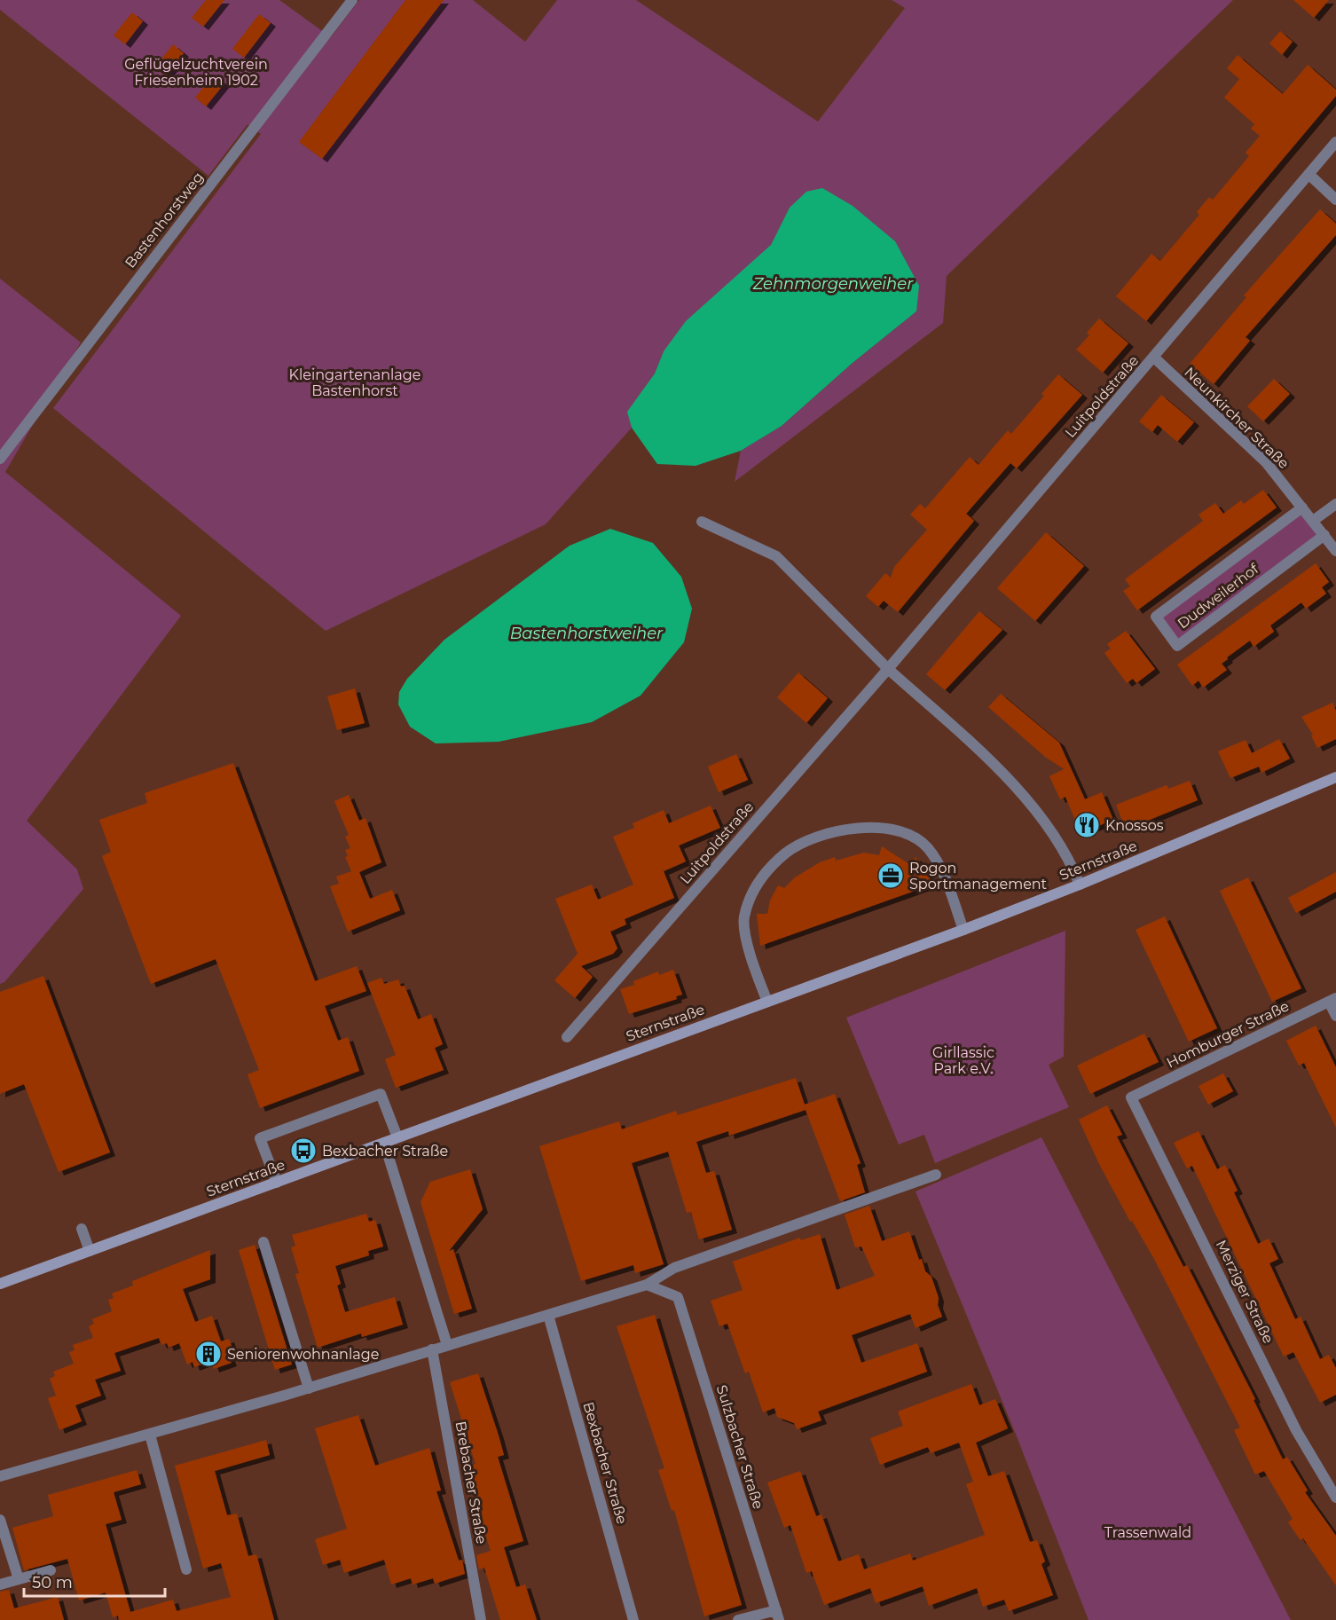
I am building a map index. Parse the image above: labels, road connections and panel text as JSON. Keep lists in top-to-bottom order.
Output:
{
  "streets": {
    "main road": ["Sternstraße"],
    "street": [
      "Bastenhorstweg",
      "Luitpoldstraße",
      "Neunkircher Straße",
      "Dudweilerhof",
      "Homburger Straße",
      "Merziger Straße",
      "Sulzbacher Straße",
      "Bexbacher Straße",
      "Brebacher Straße"
    ]
  },
  "crossings": [
    ["Luitpoldstraße", "Neunkircher Straße"],
    ["Neunkircher Straße", "Dudweilerhof"],
    ["Homburger Straße", "Merziger Straße"]
  ],
  "water": ["Zehnmorgenweiher", "Bastenhorstweiher"],
  "parks": [
    "Geflügelzuchtverein Friesenheim 1902",
    "Kleingartenanlage Bastenhorst",
    "Girllassic Park e.V.",
    "Trassenwald"
  ],
  "places": {
    "restaurant": ["Knossos"],
    "office": ["Rogon Sportmanagement"],
    "bus stop": ["Bexbacher Straße"],
    "building": ["Seniorenwohnanlage"]
  },
  "scale_bar": "50 m"
}
